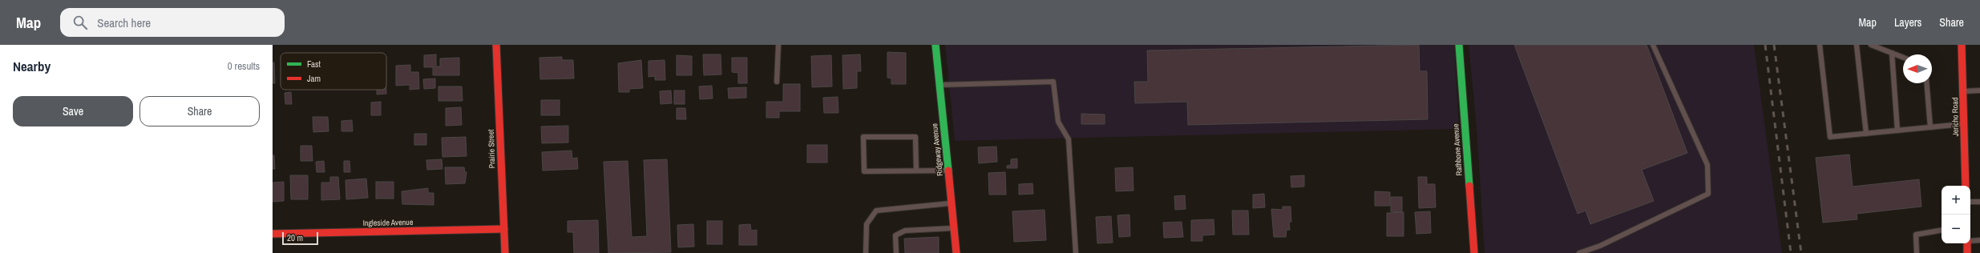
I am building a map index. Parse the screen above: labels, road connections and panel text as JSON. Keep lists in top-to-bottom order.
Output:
{
  "streets": {
    "street": [
      "Jericho Road",
      "Prairie Street",
      "Ridgeway Avenue",
      "Rathbone Avenue",
      "Ingleside Avenue"
    ]
  },
  "crossings": [
    ["Prairie Street", "Ingleside Avenue"]
  ],
  "legend": ["Fast", "Jam"],
  "scale_bar": "20 m",
  "north": "left",
  "page": {
    "header": "Map",
    "search": "Search here",
    "nav": ["Map", "Layers", "Share"],
    "heading": ["Nearby", "0 results"],
    "buttons": ["Save", "Share"],
    "map_buttons": ["+", "−"],
    "scale": "20 m"
  }
}
